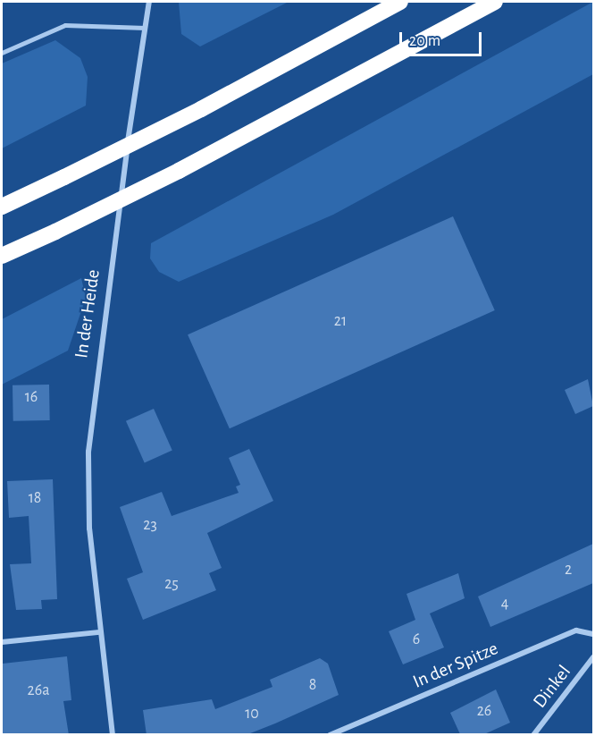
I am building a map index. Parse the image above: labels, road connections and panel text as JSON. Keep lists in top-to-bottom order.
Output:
{
  "streets": {
    "street": ["In der Heide", "In der Spitze", "Dinkel"]
  },
  "house_numbers": [
    "21",
    "16",
    "18",
    "23",
    "2",
    "25",
    "4",
    "6",
    "8",
    "26a",
    "26",
    "10"
  ],
  "scale_bar": "20 m"
}
